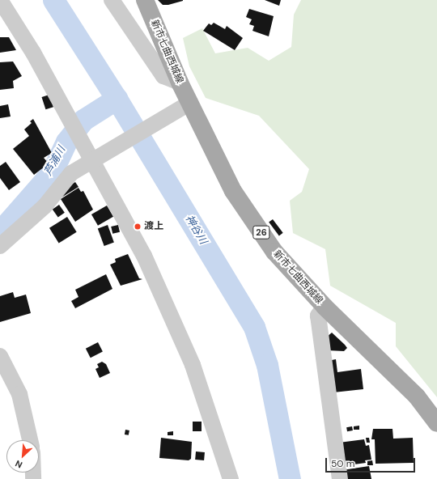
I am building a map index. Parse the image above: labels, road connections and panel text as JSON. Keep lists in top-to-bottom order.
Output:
{
  "streets": {
    "main road": ["新市七曲西城線", "26"]
  },
  "water": ["芦浦川", "神谷川"],
  "places": ["渡上"],
  "scale_bar": "50 m",
  "north": "bottom left"
}
